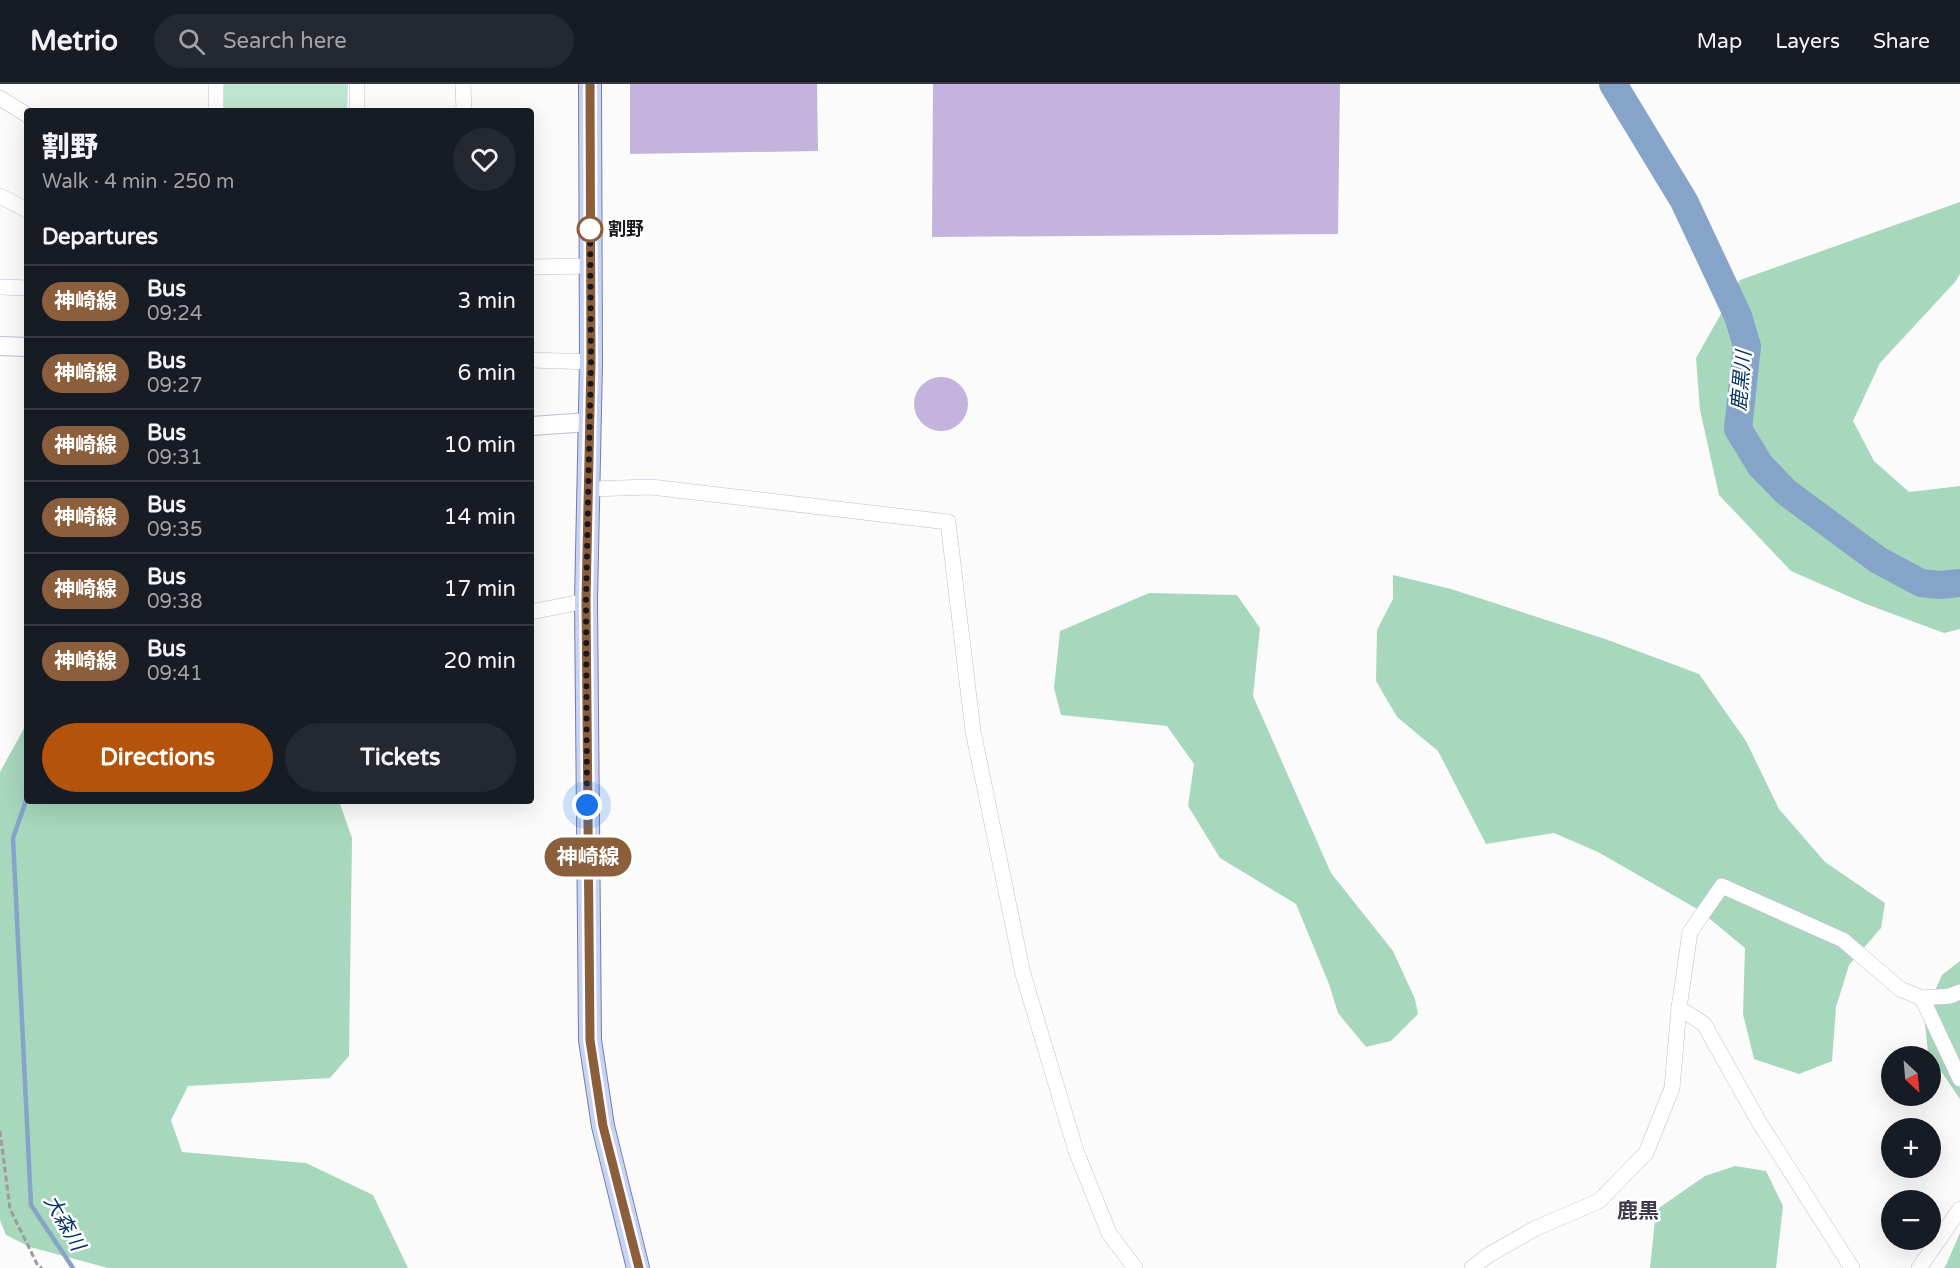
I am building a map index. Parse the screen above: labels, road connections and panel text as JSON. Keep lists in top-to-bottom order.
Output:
{
  "districts": ["鹿黒"],
  "water": ["鹿黒川", "大森川"],
  "places": ["割野"],
  "lines": ["bus line 神崎線"],
  "north": "bottom right",
  "page": {
    "header": "Metrio",
    "search": "Search here",
    "nav": ["Map", "Layers", "Share"],
    "on_map": "神崎線",
    "heading": [
      ["割野", "Walk · 4 min · 250 m"],
      "Departures"
    ],
    "list": [
      {
        "mark": "神崎線",
        "name": "Bus",
        "note": "09:24",
        "value": "3 min"
      },
      {
        "mark": "神崎線",
        "name": "Bus",
        "note": "09:27",
        "value": "6 min"
      },
      {
        "mark": "神崎線",
        "name": "Bus",
        "note": "09:31",
        "value": "10 min"
      },
      {
        "mark": "神崎線",
        "name": "Bus",
        "note": "09:35",
        "value": "14 min"
      },
      {
        "mark": "神崎線",
        "name": "Bus",
        "note": "09:38",
        "value": "17 min"
      },
      {
        "mark": "神崎線",
        "name": "Bus",
        "note": "09:41",
        "value": "20 min"
      }
    ],
    "buttons": ["Directions", "Tickets"],
    "map_buttons": ["+", "−"]
  }
}
